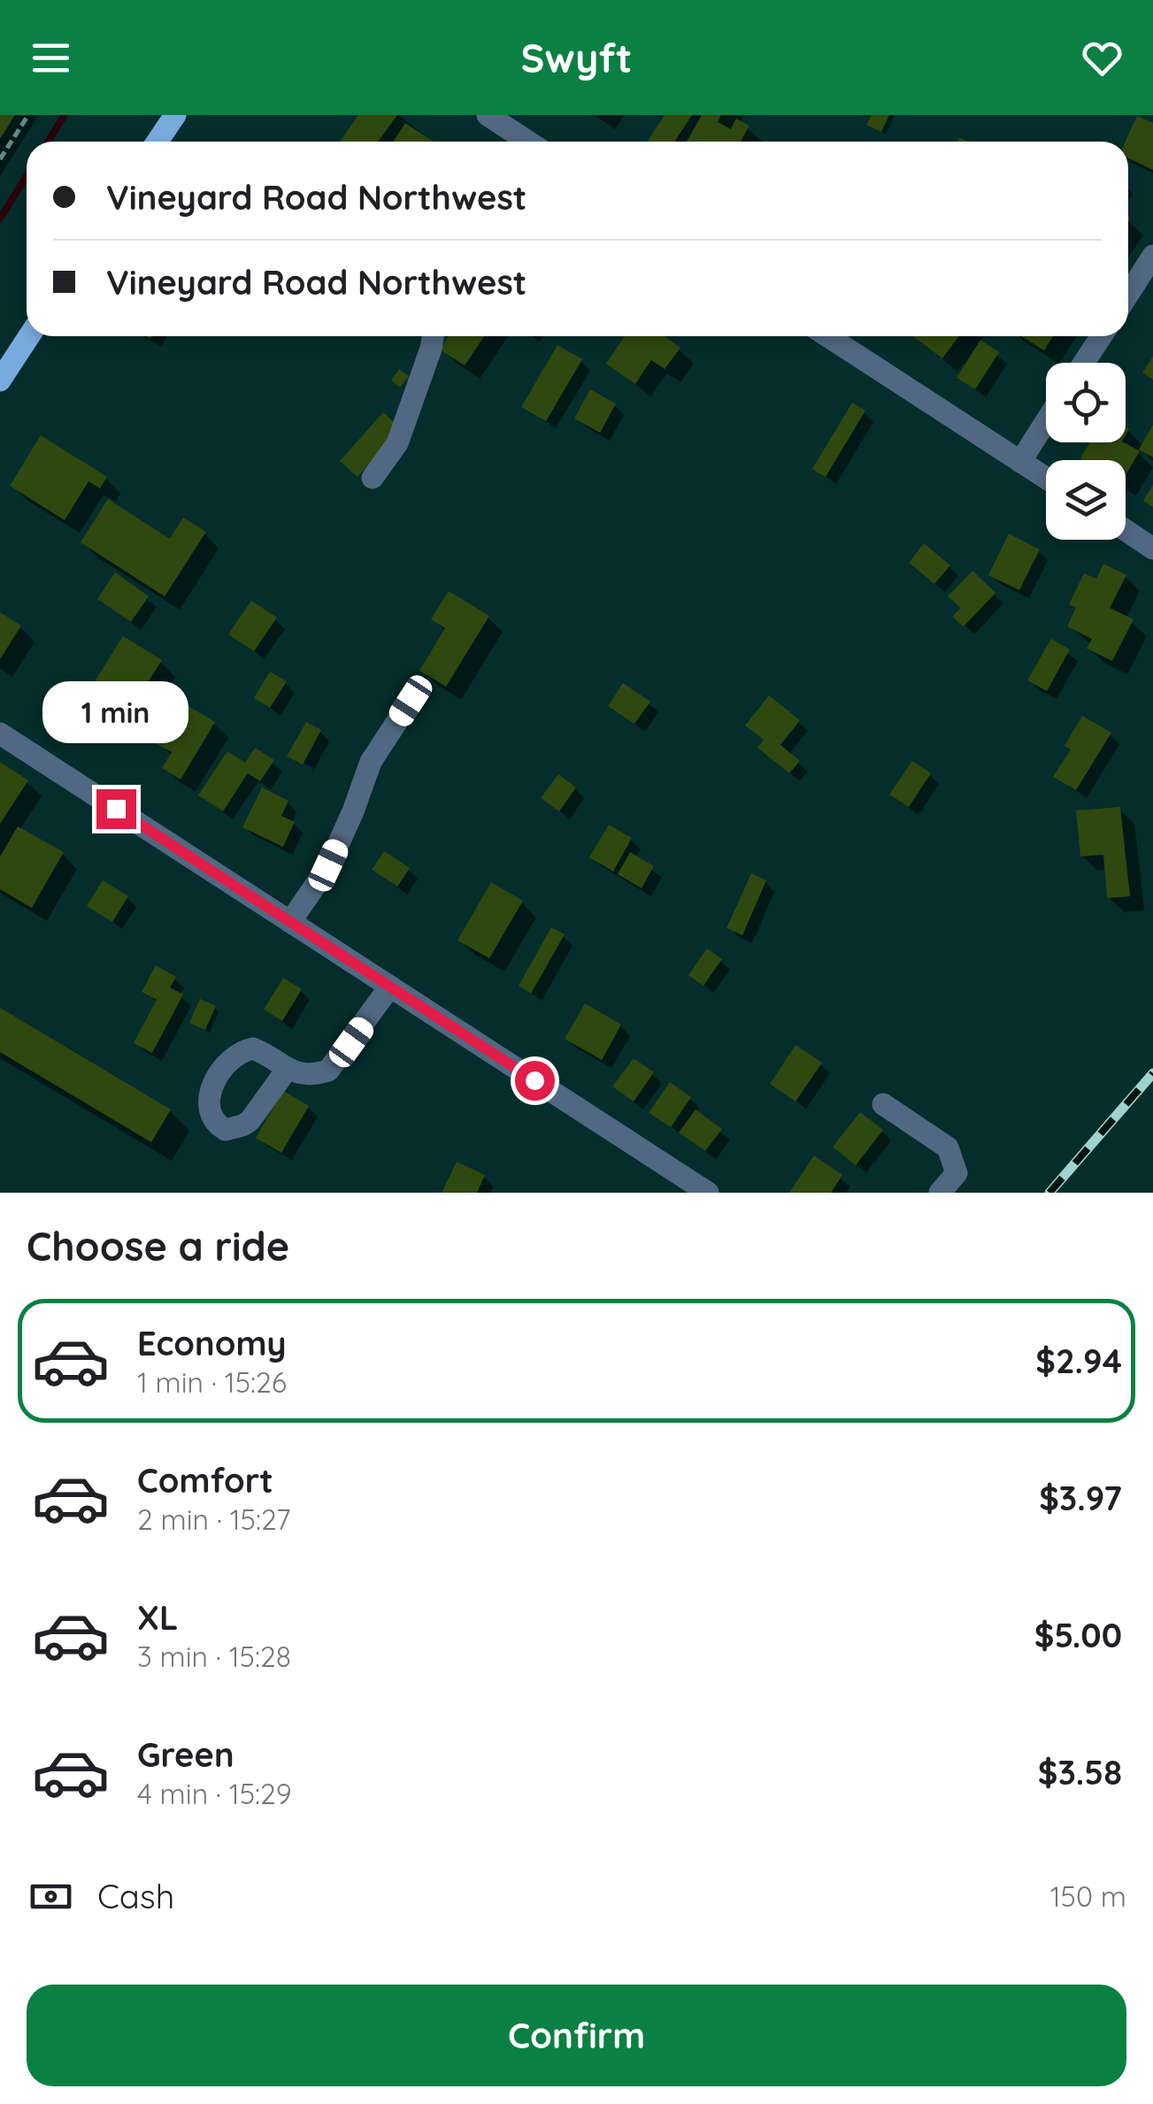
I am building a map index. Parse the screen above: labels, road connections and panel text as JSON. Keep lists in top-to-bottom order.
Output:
{
  "page": {
    "header": "Swyft",
    "banner": ["Vineyard Road Northwest", "Vineyard Road Northwest"],
    "bubble": "1 min",
    "heading": "Choose a ride",
    "list": [
      {
        "name": "Economy",
        "note": "1 min · 15:26",
        "value": "$2.94"
      },
      {
        "name": "Comfort",
        "note": "2 min · 15:27",
        "value": "$3.97"
      },
      {
        "name": "XL",
        "note": "3 min · 15:28",
        "value": "$5.00"
      },
      {
        "name": "Green",
        "note": "4 min · 15:29",
        "value": "$3.58"
      }
    ],
    "pay": ["Cash", "150 m"],
    "buttons": "Confirm"
  }
}
